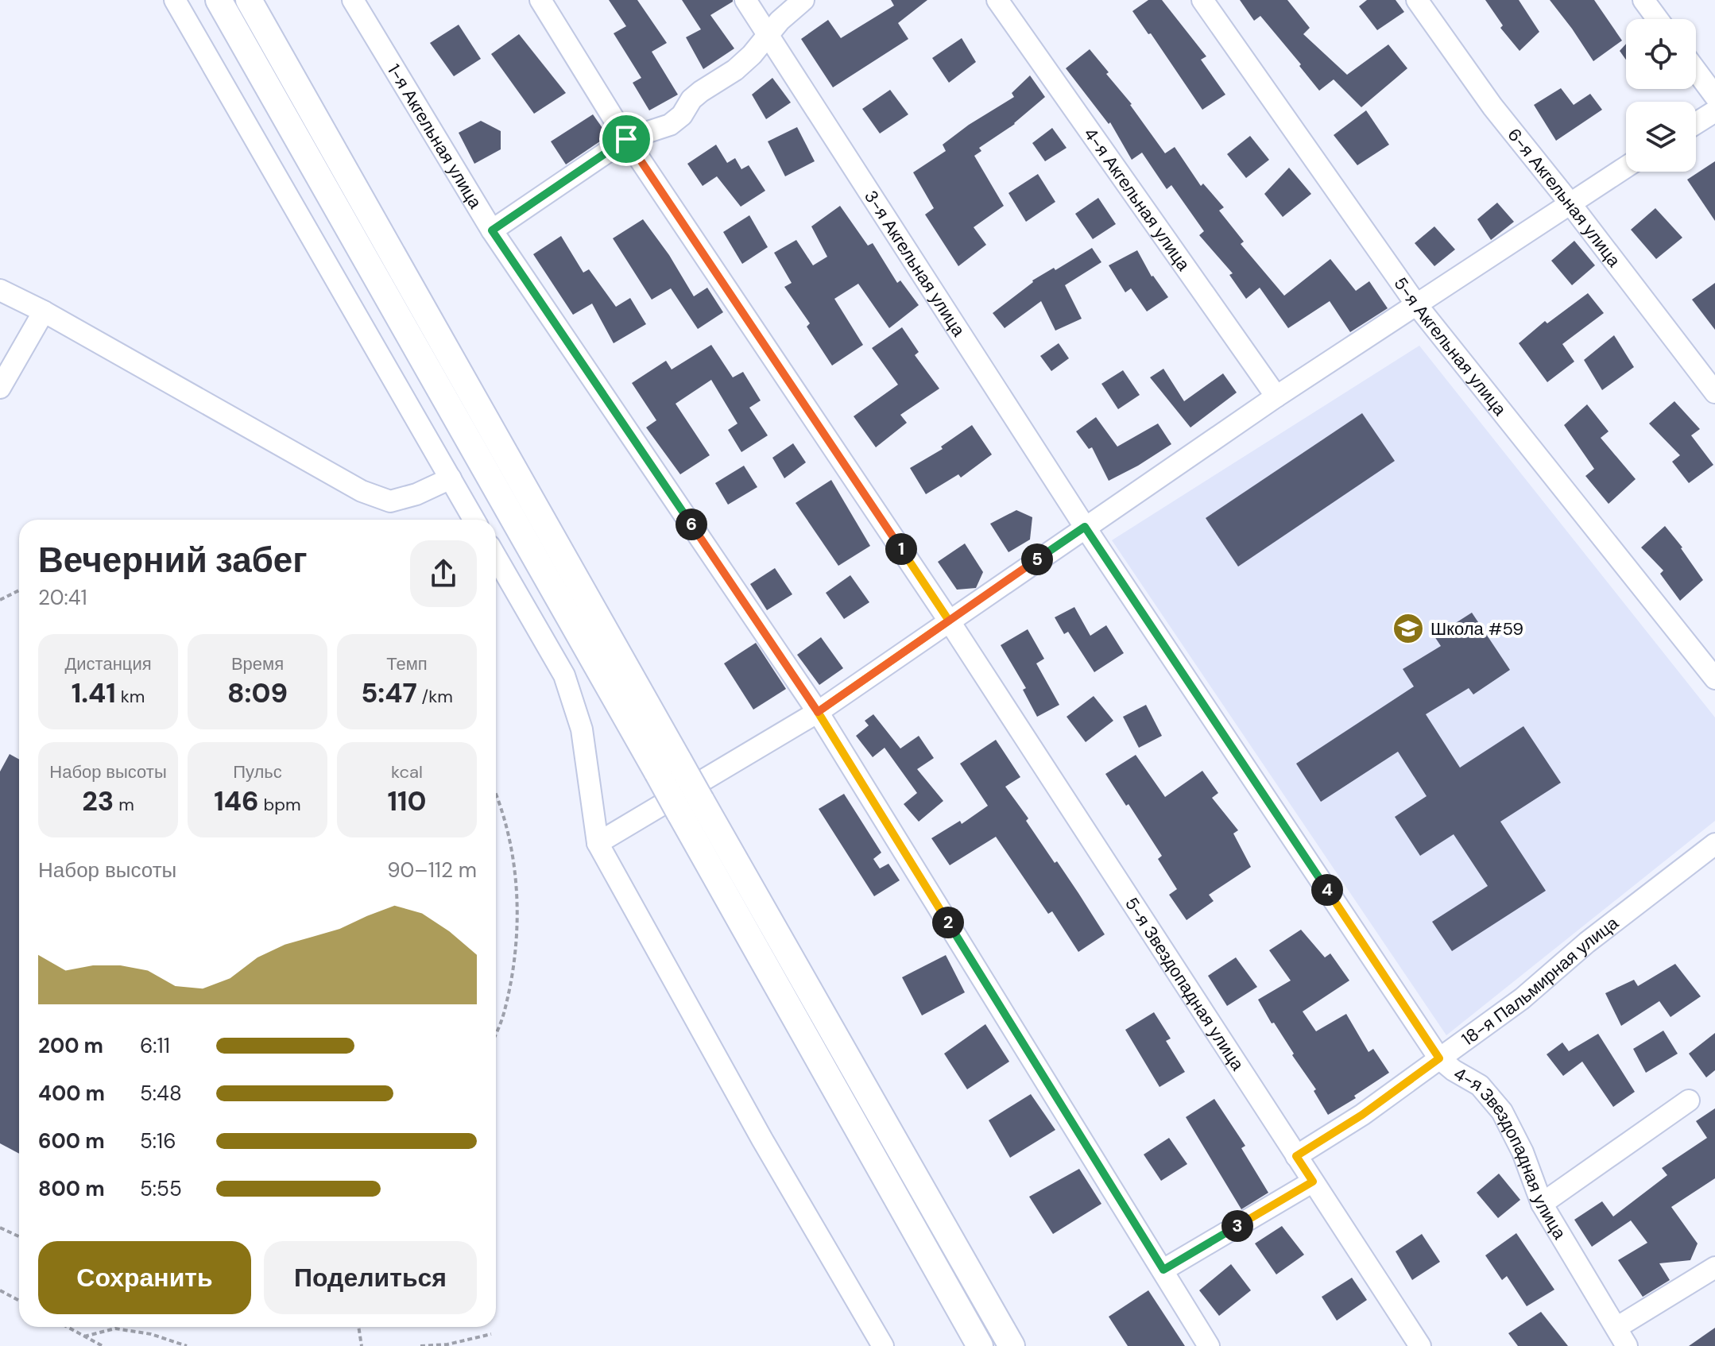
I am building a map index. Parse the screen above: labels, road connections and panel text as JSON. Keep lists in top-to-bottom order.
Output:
{
  "streets": {
    "street": [
      "1-я Акгельная улица",
      "4-я Акгельная улица",
      "6-я Акгельная улица",
      "3-я Акгельная улица",
      "5-я Акгельная улица",
      "18-я Пальмирная улица",
      "5-я Звездопадная улица",
      "4-я Звездопадная улица"
    ]
  },
  "crossings": [
    ["3-я Акгельная улица", "4-я Звездопадная улица"],
    ["18-я Пальмирная улица", "5-я Звездопадная улица"],
    ["18-я Пальмирная улица", "4-я Звездопадная улица"]
  ],
  "places": {
    "school or university": ["Школа #59"]
  },
  "page": {
    "pins": [
      "6",
      "1",
      "5",
      "4",
      "2",
      "3"
    ],
    "heading": ["Вечерний забег", "20:41"],
    "stats": [
      ["Дистанция", "1.41 km"],
      ["Время", "8:09"],
      ["Темп", "5:47 /km"],
      ["Набор высоты", "23 m"],
      ["Пульс", "146 bpm"],
      ["kcal", "110"]
    ],
    "chart": ["Набор высоты", "90–112 m"],
    "list": [
      {
        "name": "200 m",
        "note": "6:11"
      },
      {
        "name": "400 m",
        "note": "5:48"
      },
      {
        "name": "600 m",
        "note": "5:16"
      },
      {
        "name": "800 m",
        "note": "5:55"
      }
    ],
    "buttons": ["Сохранить", "Поделиться"]
  }
}
